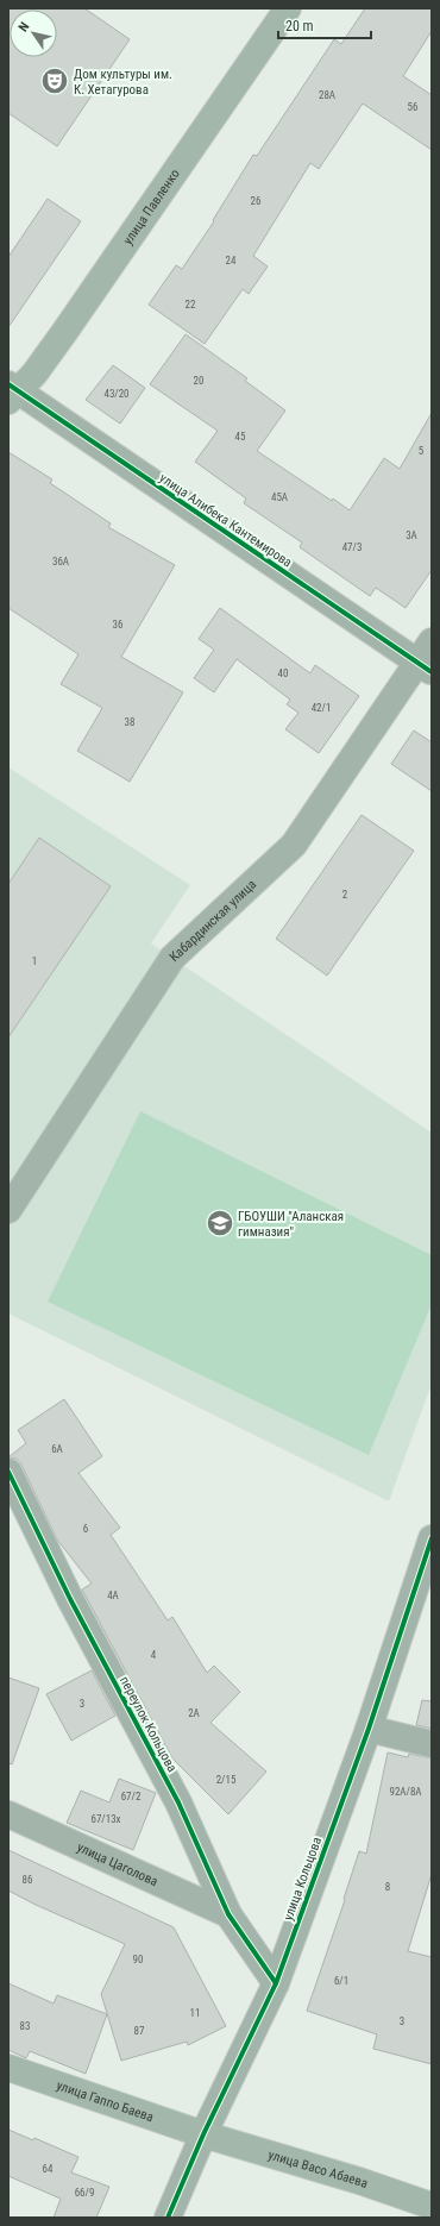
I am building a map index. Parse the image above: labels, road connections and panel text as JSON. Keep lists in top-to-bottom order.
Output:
{
  "streets": {
    "main road": ["улица Павленко", "улица Гаппо Баева", "улица Васо Абаева"],
    "street": [
      "улица Алибека Кантемирова",
      "Кабардинская улица",
      "переулок Кольцова",
      "улица Цаголова",
      "улица Кольцова"
    ]
  },
  "crossings": [
    ["улица Павленко", "улица Алибека Кантемирова"],
    ["улица Алибека Кантемирова", "Кабардинская улица"],
    ["переулок Кольцова", "улица Цаголова"],
    ["переулок Кольцова", "улица Кольцова"],
    ["улица Кольцова", "улица Гаппо Баева"],
    ["улица Кольцова", "улица Васо Абаева"],
    ["улица Гаппо Баева", "улица Васо Абаева"]
  ],
  "places": {
    "theatre": ["Дом культуры им. К. Хетагурова"],
    "school or university": ["ГБОУШИ \"Аланская гимназия\""]
  },
  "house_numbers": [
    "28А",
    "56",
    "26",
    "24",
    "22",
    "20",
    "43/20",
    "45",
    "5",
    "45А",
    "3А",
    "47/3",
    "36А",
    "36",
    "40",
    "42/1",
    "38",
    "2",
    "1",
    "6А",
    "6",
    "4А",
    "4",
    "3",
    "2А",
    "2/15",
    "92А/8А",
    "67/2",
    "67/13x",
    "86",
    "8",
    "90",
    "6/1",
    "11",
    "3",
    "83",
    "87",
    "64",
    "66/9"
  ],
  "scale_bar": "20 m",
  "north": "top left"
}
